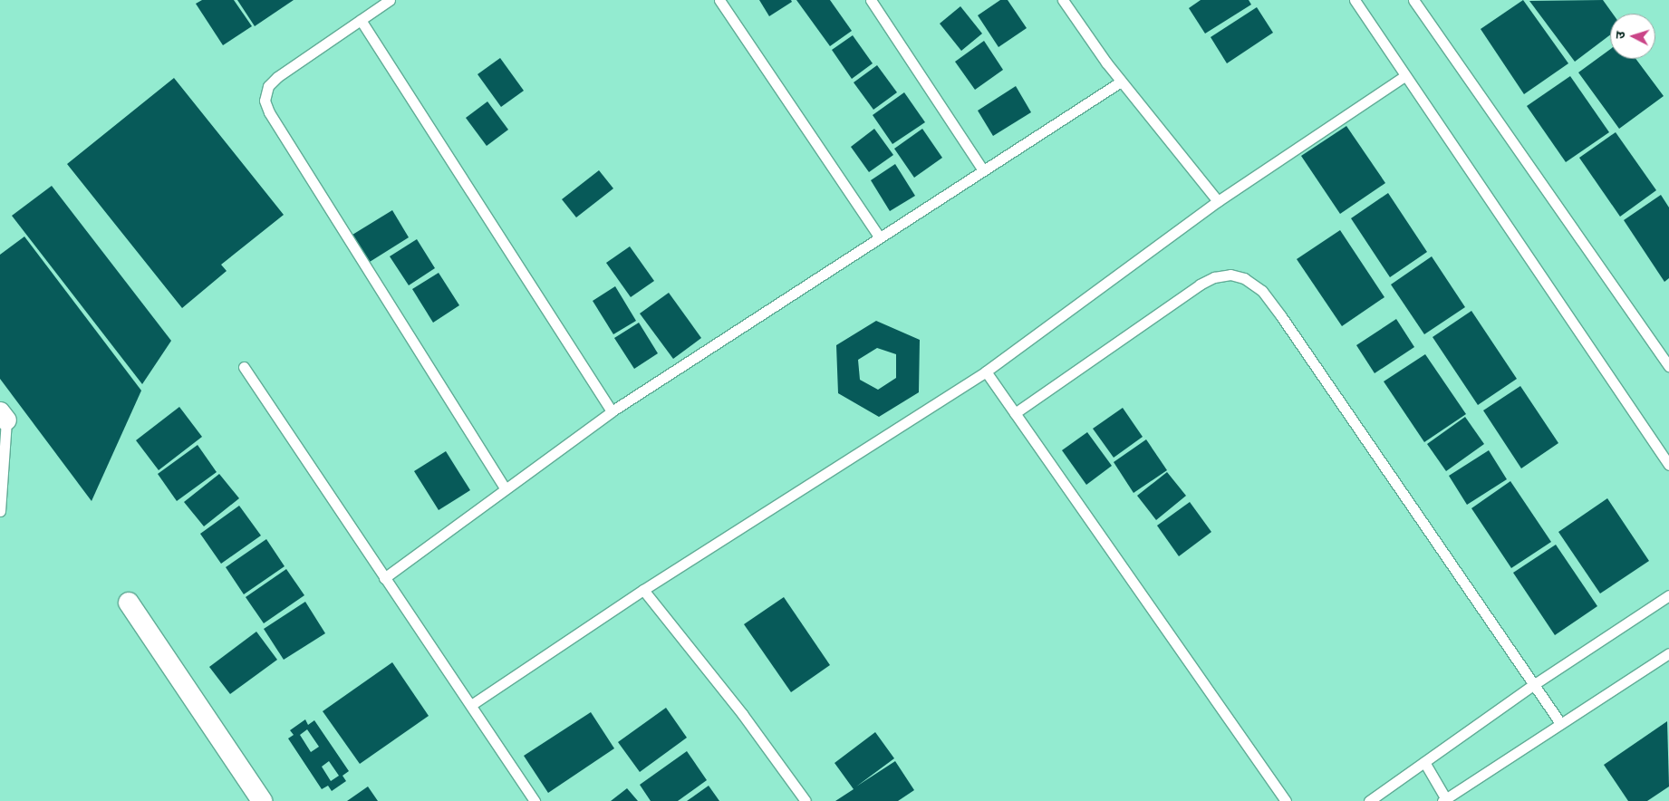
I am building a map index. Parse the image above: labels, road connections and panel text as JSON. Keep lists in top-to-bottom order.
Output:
{
  "north": "left"
}
